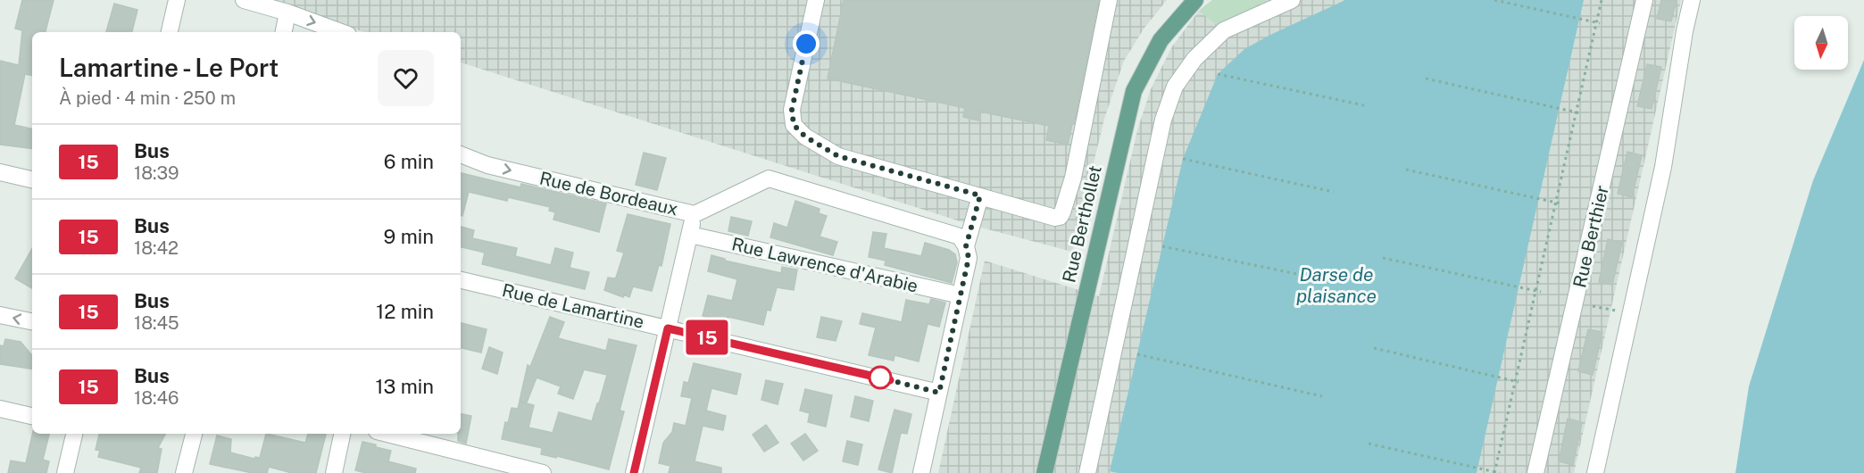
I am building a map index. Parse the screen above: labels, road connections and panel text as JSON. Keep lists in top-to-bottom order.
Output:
{
  "streets": {
    "main road": ["Rue Berthollet"],
    "street": [
      "Rue de Bordeaux",
      "Rue Berthier",
      "Rue Lawrence d'Arabie",
      "Rue de Lamartine"
    ]
  },
  "one_way": ["Rue de Bordeaux"],
  "water": ["Darse de plaisance"],
  "lines": ["bus line 15"],
  "north": "bottom",
  "page": {
    "on_map": "15",
    "heading": ["Lamartine - Le Port", "À pied · 4 min · 250 m"],
    "list": [
      {
        "mark": "15",
        "name": "Bus",
        "note": "18:39",
        "value": "6 min"
      },
      {
        "mark": "15",
        "name": "Bus",
        "note": "18:42",
        "value": "9 min"
      },
      {
        "mark": "15",
        "name": "Bus",
        "note": "18:45",
        "value": "12 min"
      },
      {
        "mark": "15",
        "name": "Bus",
        "note": "18:46",
        "value": "13 min"
      }
    ]
  }
}
